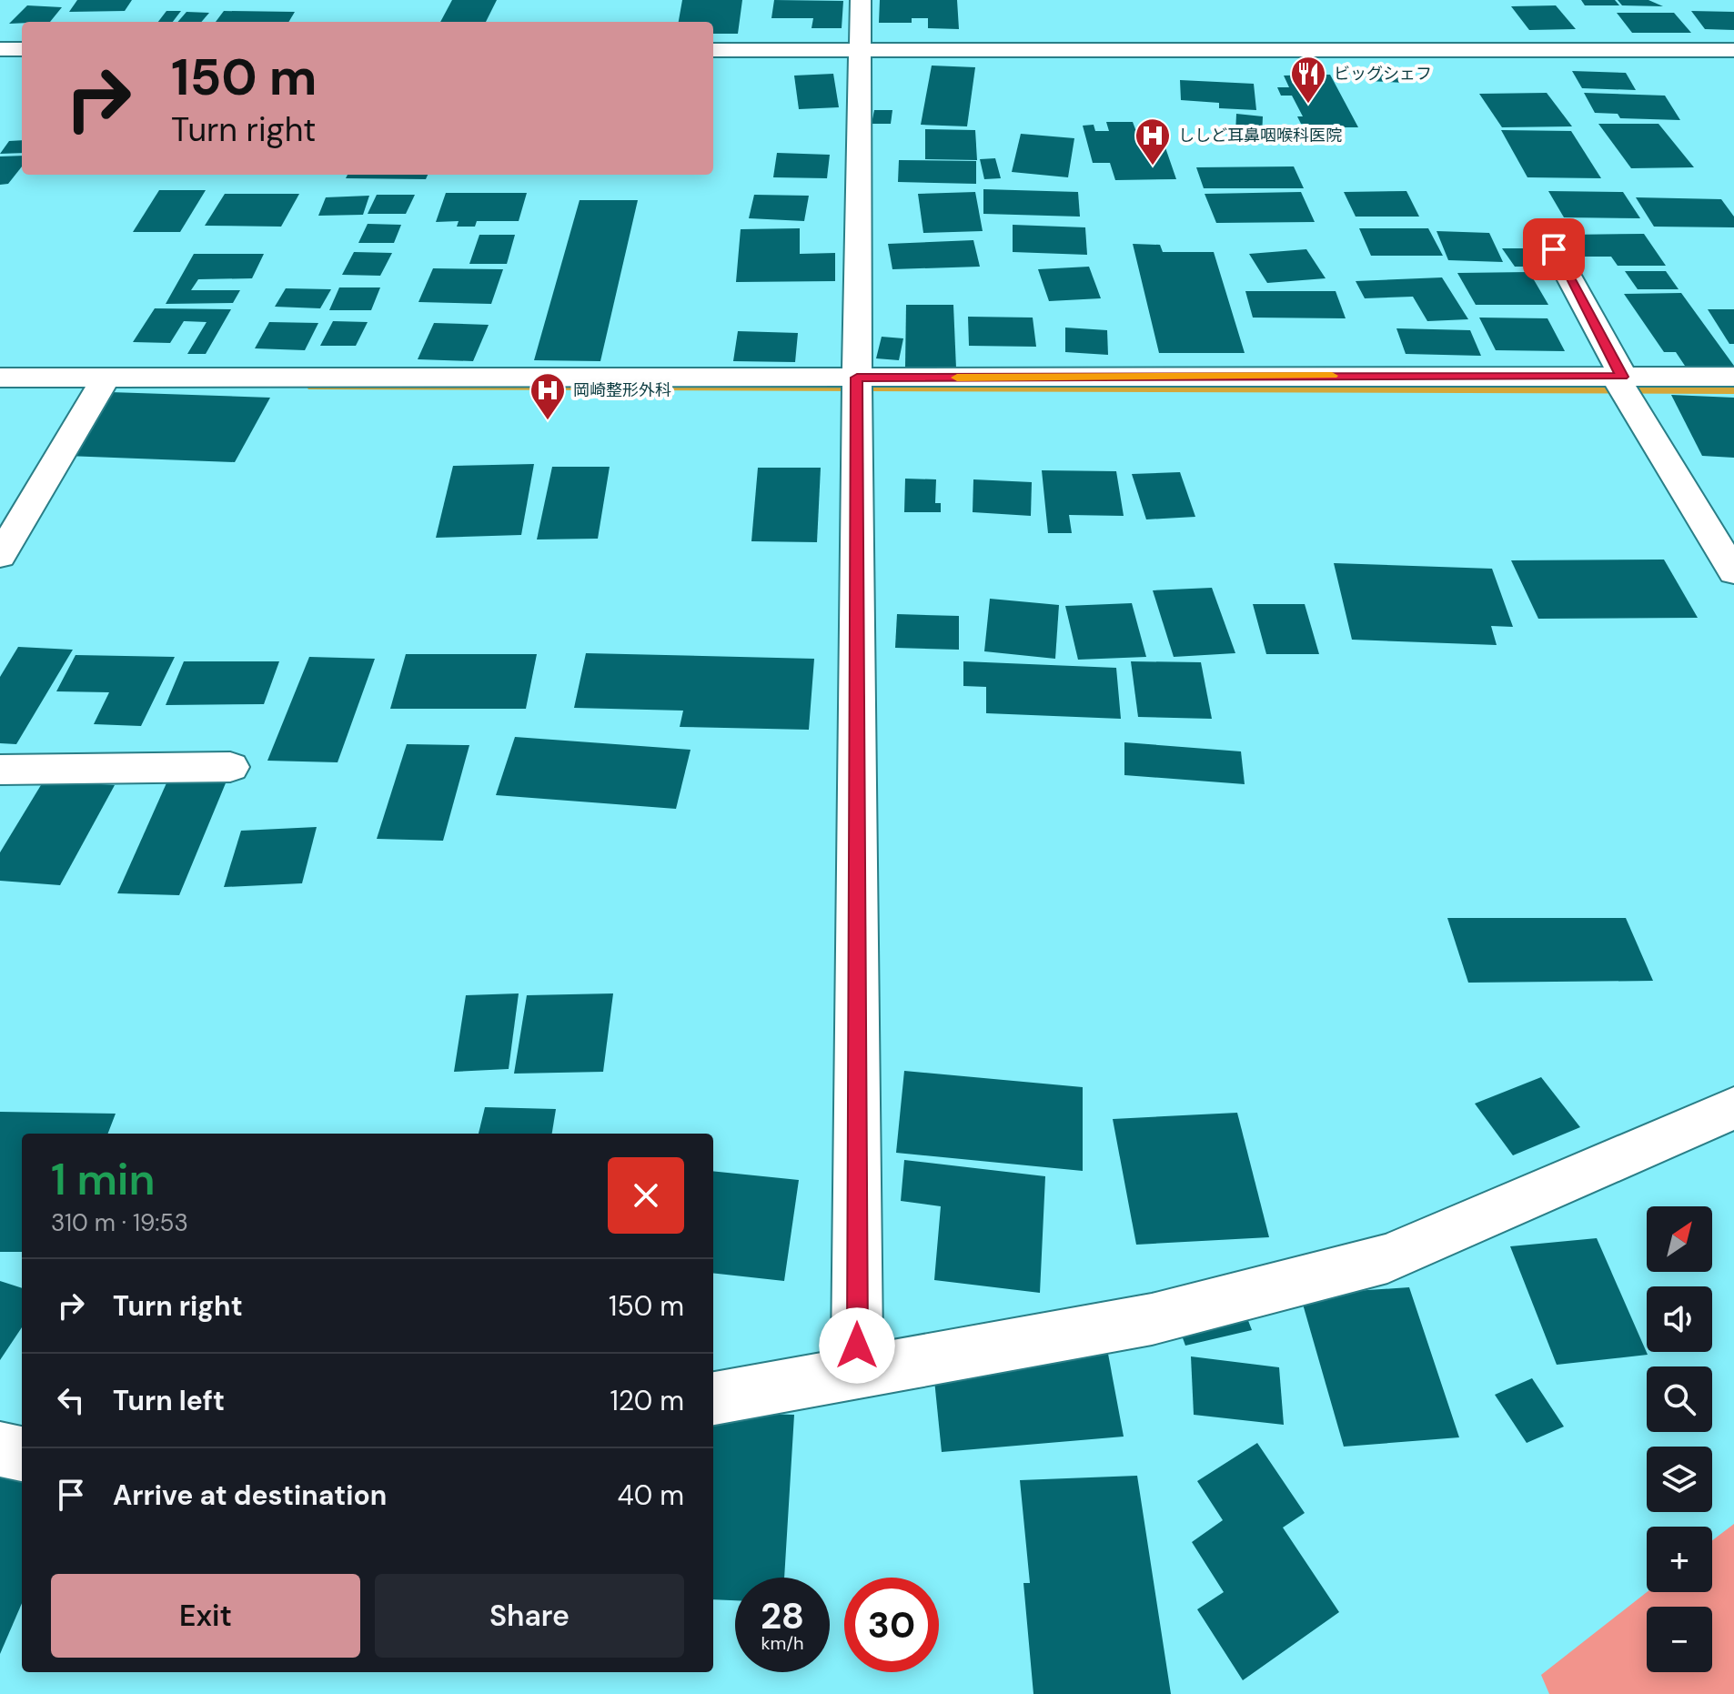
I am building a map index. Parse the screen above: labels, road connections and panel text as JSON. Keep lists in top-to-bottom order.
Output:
{
  "places": {
    "restaurant": ["ビッグシェフ"],
    "hospital": ["ししど耳鼻咽喉科医院", "岡崎整形外科"]
  },
  "north": "top right",
  "page": {
    "turn": ["150 m", "Turn right"],
    "heading": ["1 min", "310 m · 19:53"],
    "map_buttons": ["+", "−"],
    "list": [
      {
        "name": "Turn right",
        "value": "150 m"
      },
      {
        "name": "Turn left",
        "value": "120 m"
      },
      {
        "name": "Arrive at destination",
        "value": "40 m"
      }
    ],
    "buttons": ["Exit", "Share"],
    "speed": "28 km/h",
    "limit": "30"
  }
}
